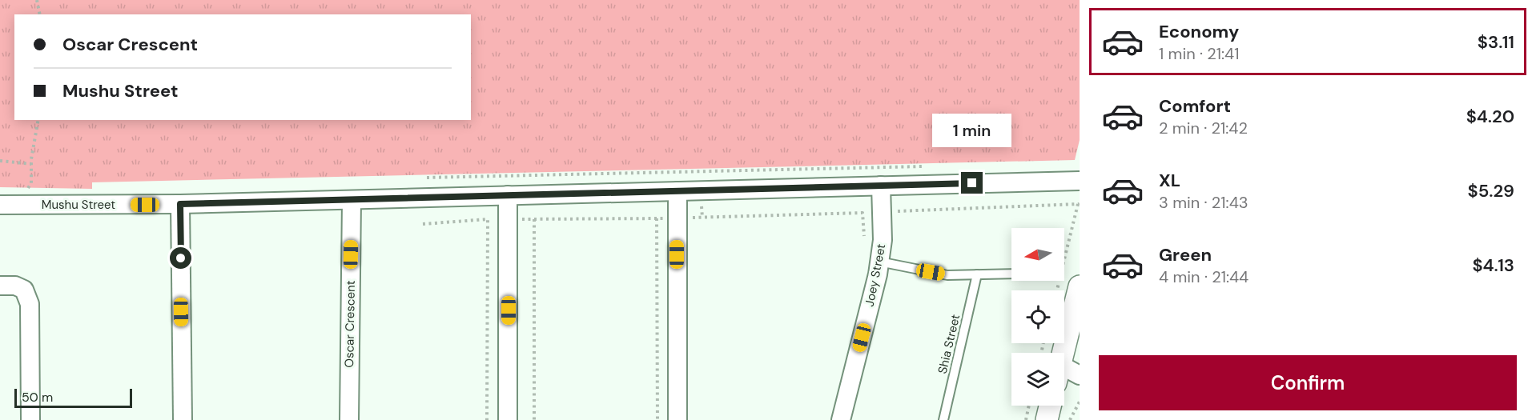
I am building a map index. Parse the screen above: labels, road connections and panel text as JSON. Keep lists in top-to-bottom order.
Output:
{
  "streets": {
    "street": ["Mushu Street", "Joey Street", "Oscar Crescent"],
    "lane": ["Shia Street"]
  },
  "crossings": [
    ["Mushu Street", "Joey Street"],
    ["Mushu Street", "Oscar Crescent"]
  ],
  "scale_bar": "50 m",
  "north": "left",
  "page": {
    "list": [
      {
        "name": "Economy",
        "note": "1 min · 21:41",
        "value": "$3.11"
      },
      {
        "name": "Comfort",
        "note": "2 min · 21:42",
        "value": "$4.20"
      },
      {
        "name": "XL",
        "note": "3 min · 21:43",
        "value": "$5.29"
      },
      {
        "name": "Green",
        "note": "4 min · 21:44",
        "value": "$4.13"
      }
    ],
    "banner": ["Oscar Crescent", "Mushu Street"],
    "bubble": "1 min",
    "buttons": "Confirm",
    "scale": "50 m"
  }
}
